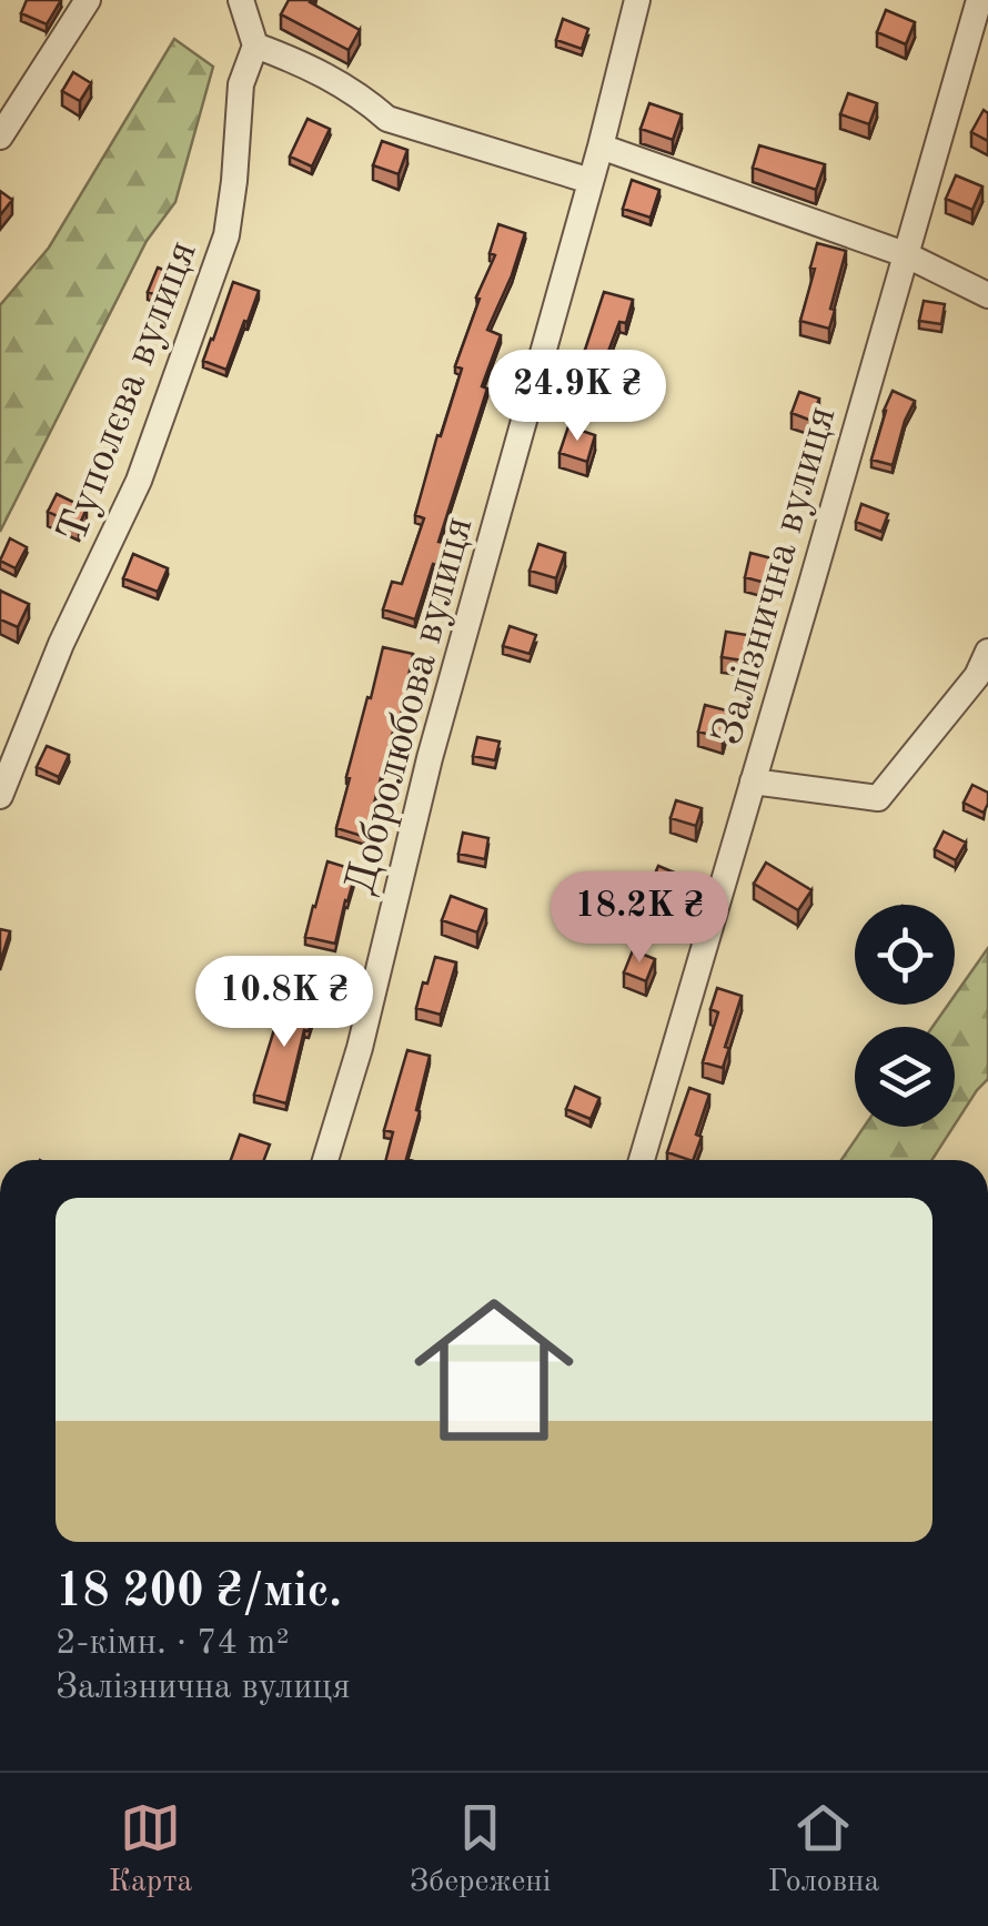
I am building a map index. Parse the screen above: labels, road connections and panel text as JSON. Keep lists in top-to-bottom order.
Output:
{
  "streets": {
    "street": ["Туполєва вулиця", "Залізнична вулиця", "Добролюбова вулиця"]
  },
  "page": {
    "price": ["24.9K ₴", "18.2K ₴", "10.8K ₴"],
    "list": [
      {
        "name": "18 200 ₴/міс.",
        "note": "2-кімн. · 74 m² · Залізнична вулиця"
      }
    ],
    "tabs": ["Карта", "Збережені", "Головна"]
  }
}
